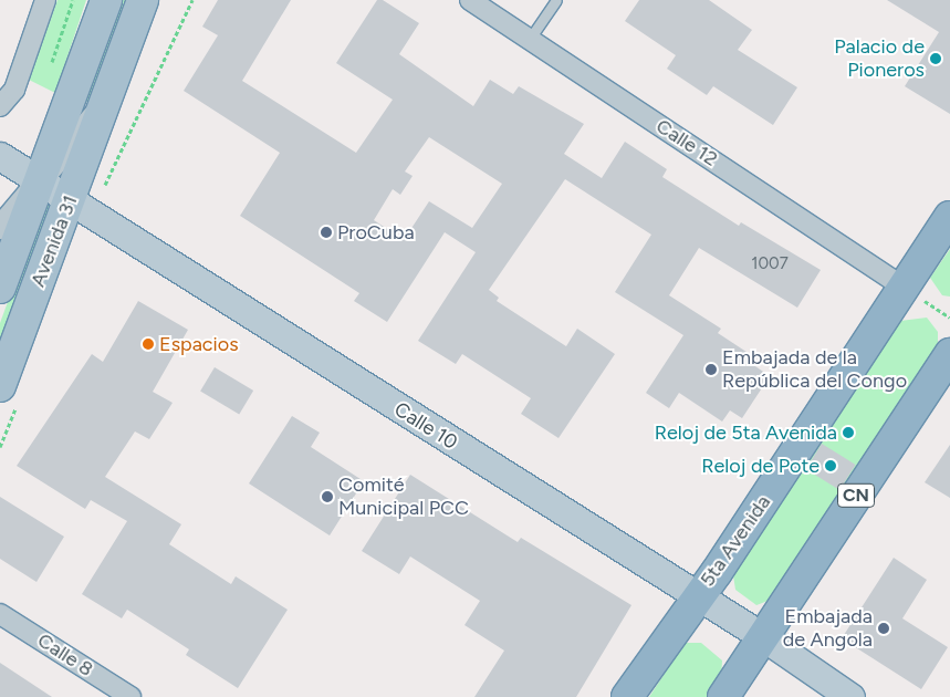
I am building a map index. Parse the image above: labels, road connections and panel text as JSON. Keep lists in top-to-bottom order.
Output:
{
  "streets": {
    "highway": ["CN", "5ta Avenida"],
    "main road": ["Avenida 31", "Calle 10"],
    "street": ["Calle 12", "Calle 8"]
  },
  "crossings": [
    ["Calle 12", "5ta Avenida"],
    ["Avenida 31", "Calle 10"],
    ["Calle 10", "CN"],
    ["Calle 10", "5ta Avenida"]
  ],
  "places": [
    "Palacio de Pioneros",
    "ProCuba",
    "Espacios",
    "Embajada de la República del Congo",
    "Reloj de 5ta Avenida",
    "Reloj de Pote",
    "Comité Municipal PCC",
    "Embajada de Angola"
  ],
  "house_numbers": ["1007"]
}
